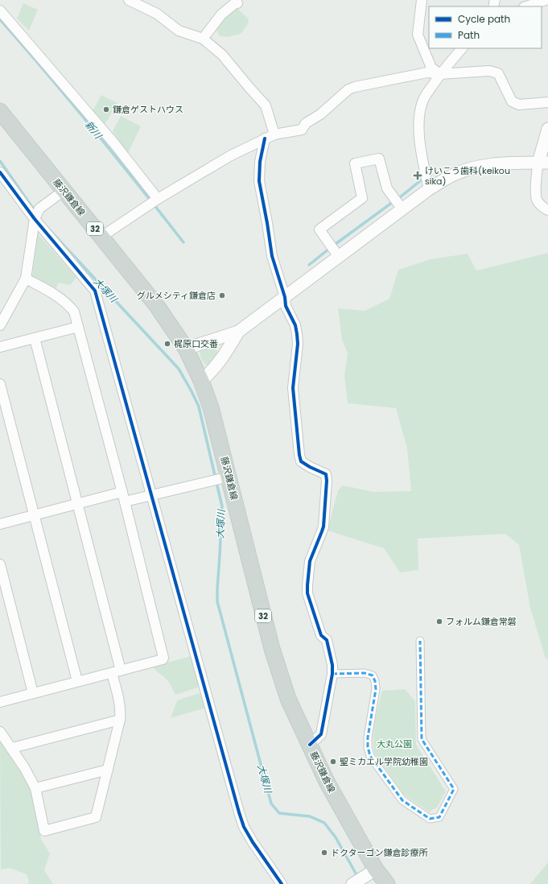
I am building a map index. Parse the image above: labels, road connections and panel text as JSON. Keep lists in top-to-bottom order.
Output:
{
  "streets": {
    "main road": ["藤沢鎌倉線", "32"]
  },
  "water": ["新川", "大塚川"],
  "parks": ["大丸公園"],
  "places": {
    "other": [
      "鎌倉ゲストハウス",
      "グルメシティ鎌倉店",
      "梶原口交番",
      "フォルム鎌倉常磐",
      "聖ミカエル学院幼稚園",
      "ドクターゴン鎌倉診療所"
    ],
    "health": ["けいこう歯科(keikou sika)"]
  },
  "legend": ["Cycle path", "Path"]
}
